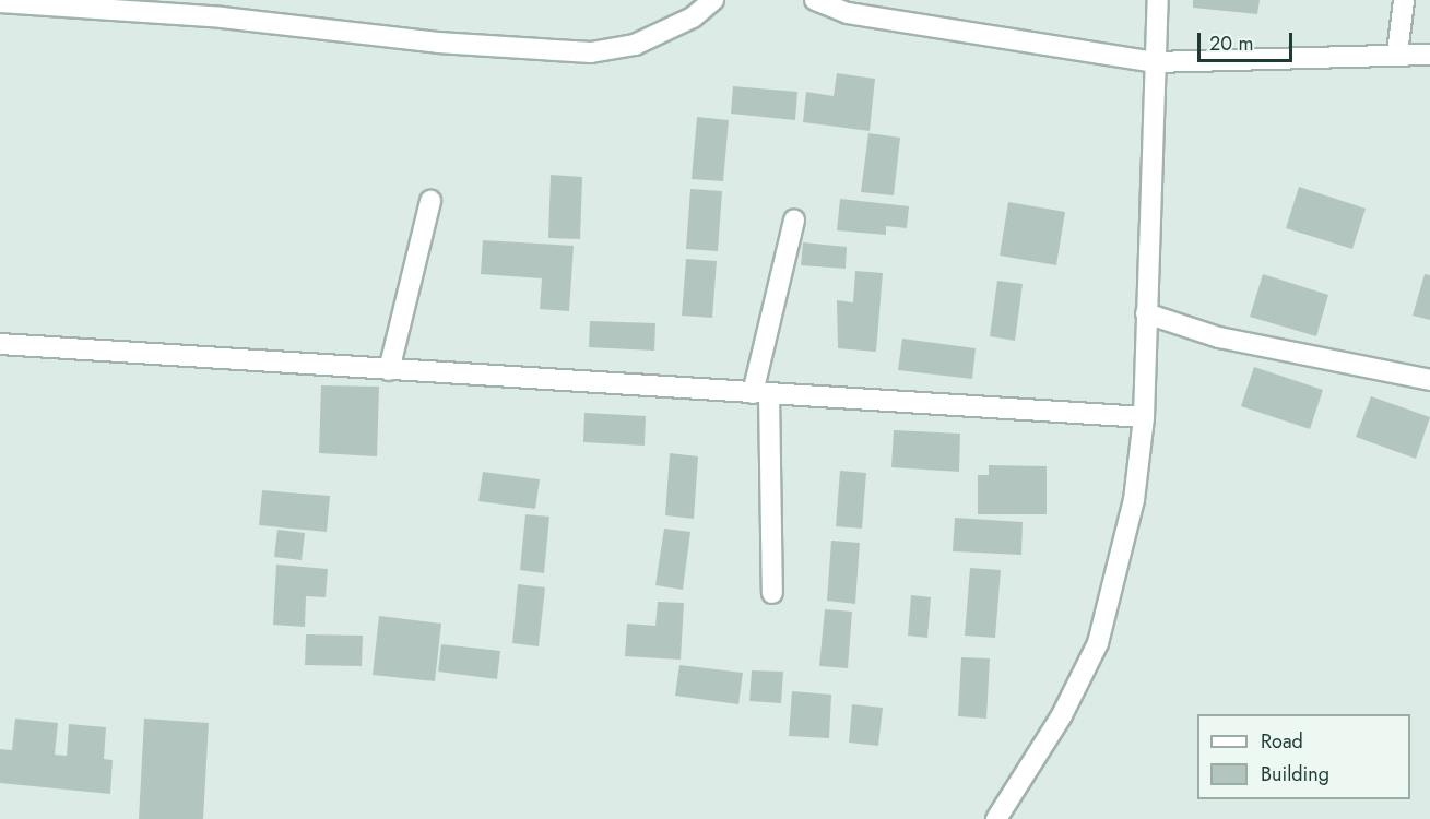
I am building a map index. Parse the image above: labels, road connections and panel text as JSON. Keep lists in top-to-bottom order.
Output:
{
  "legend": ["Road", "Building"],
  "scale_bar": "20 m"
}
